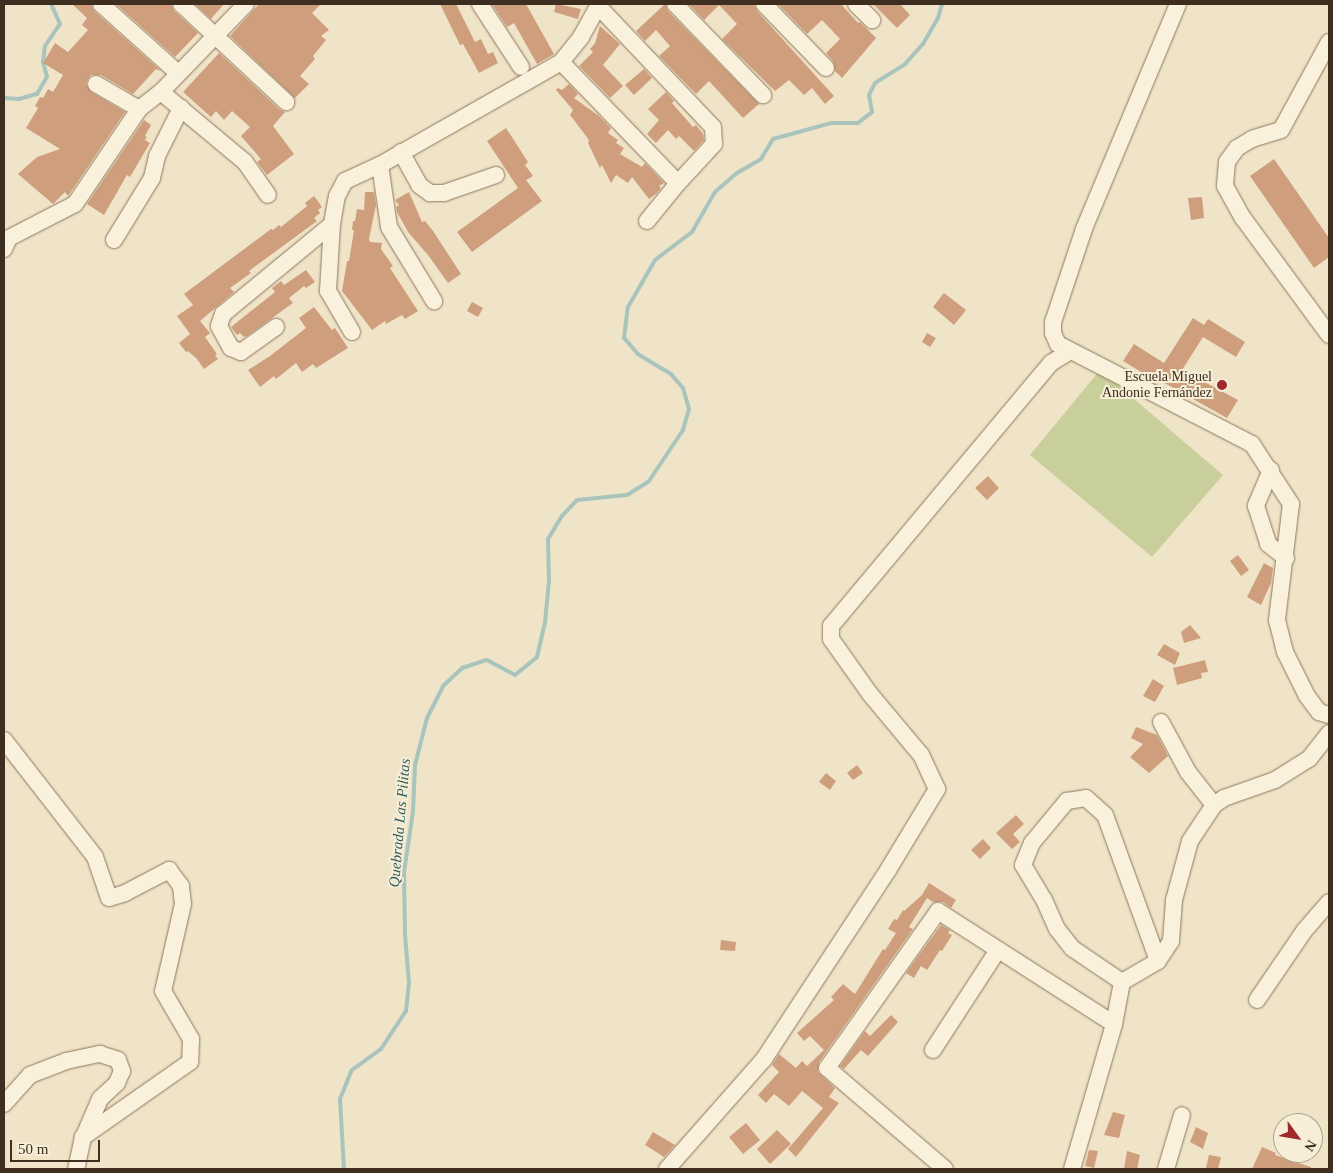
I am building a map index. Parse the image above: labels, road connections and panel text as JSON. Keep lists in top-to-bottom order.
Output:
{
  "water": ["Quebrada Las Pilitas"],
  "places": ["Escuela Miguel Andonie Fernández"],
  "scale_bar": "50 m",
  "north": "bottom right"
}
